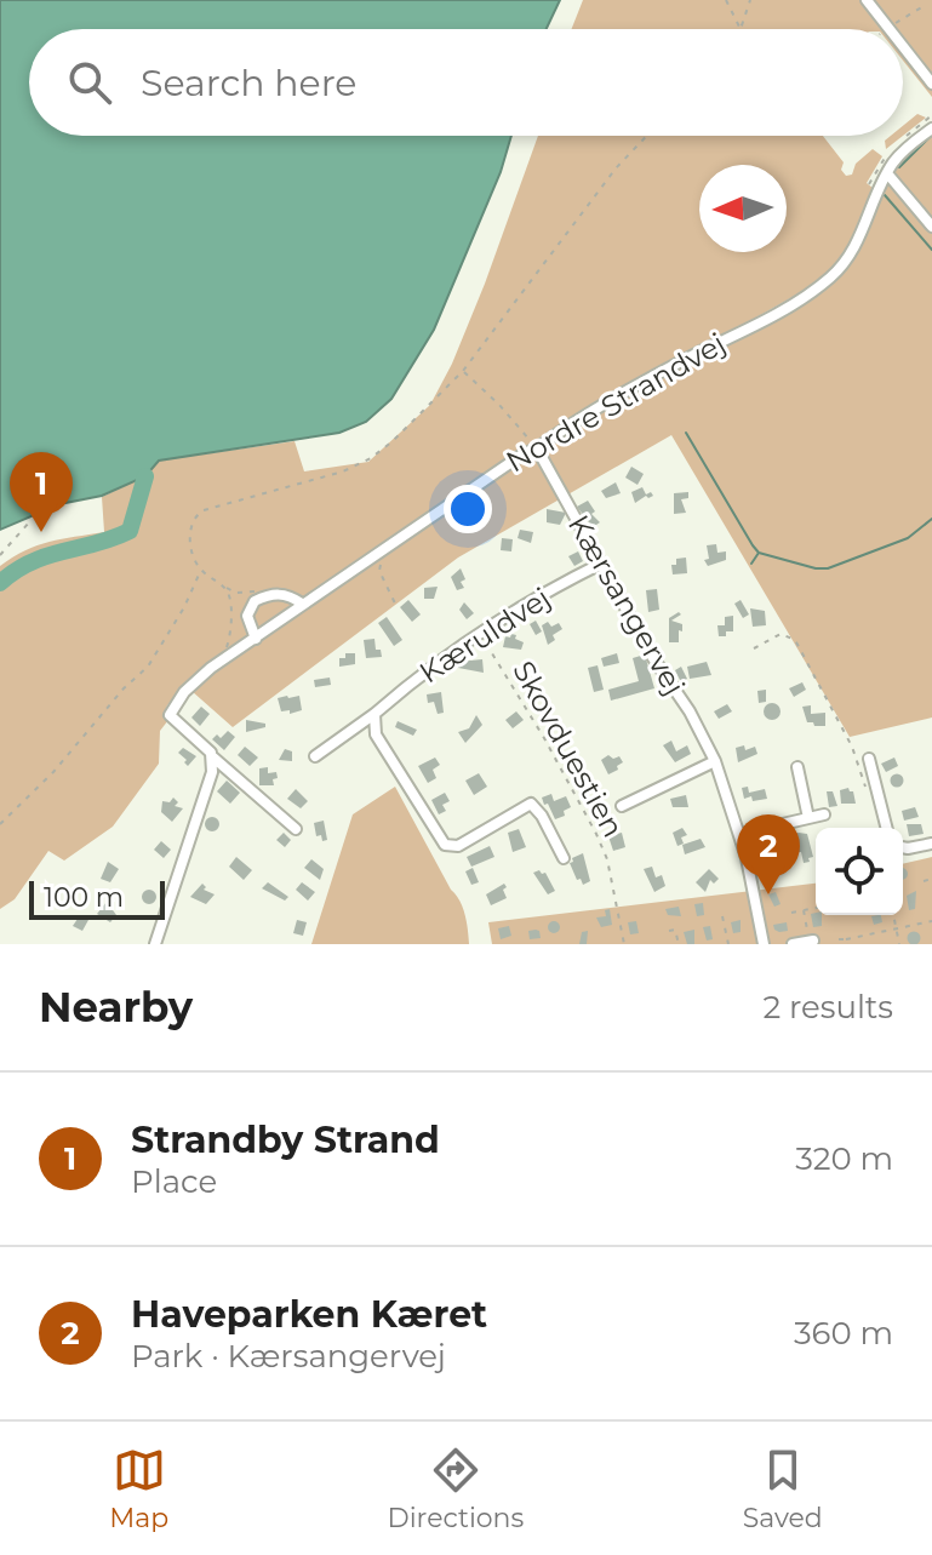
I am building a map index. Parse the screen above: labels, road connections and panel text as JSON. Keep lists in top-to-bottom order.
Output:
{
  "streets": {
    "street": ["Nordre Strandvej", "Kærsangervej", "Kæruldvej"],
    "path": ["Skovduestien"]
  },
  "crossings": [
    ["Nordre Strandvej", "Kærsangervej"],
    ["Kærsangervej", "Kæruldvej"],
    ["Kæruldvej", "Skovduestien"]
  ],
  "scale_bar": "100 m",
  "north": "left",
  "page": {
    "search": "Search here",
    "pins": ["1", "2"],
    "scale": "100 m",
    "heading": ["Nearby", "2 results"],
    "list": [
      {
        "mark": "1",
        "name": "Strandby Strand",
        "note": "Place",
        "value": "320 m"
      },
      {
        "mark": "2",
        "name": "Haveparken Kæret",
        "note": "Park · Kærsangervej",
        "value": "360 m"
      }
    ],
    "nav": ["Map", "Directions", "Saved"]
  }
}
